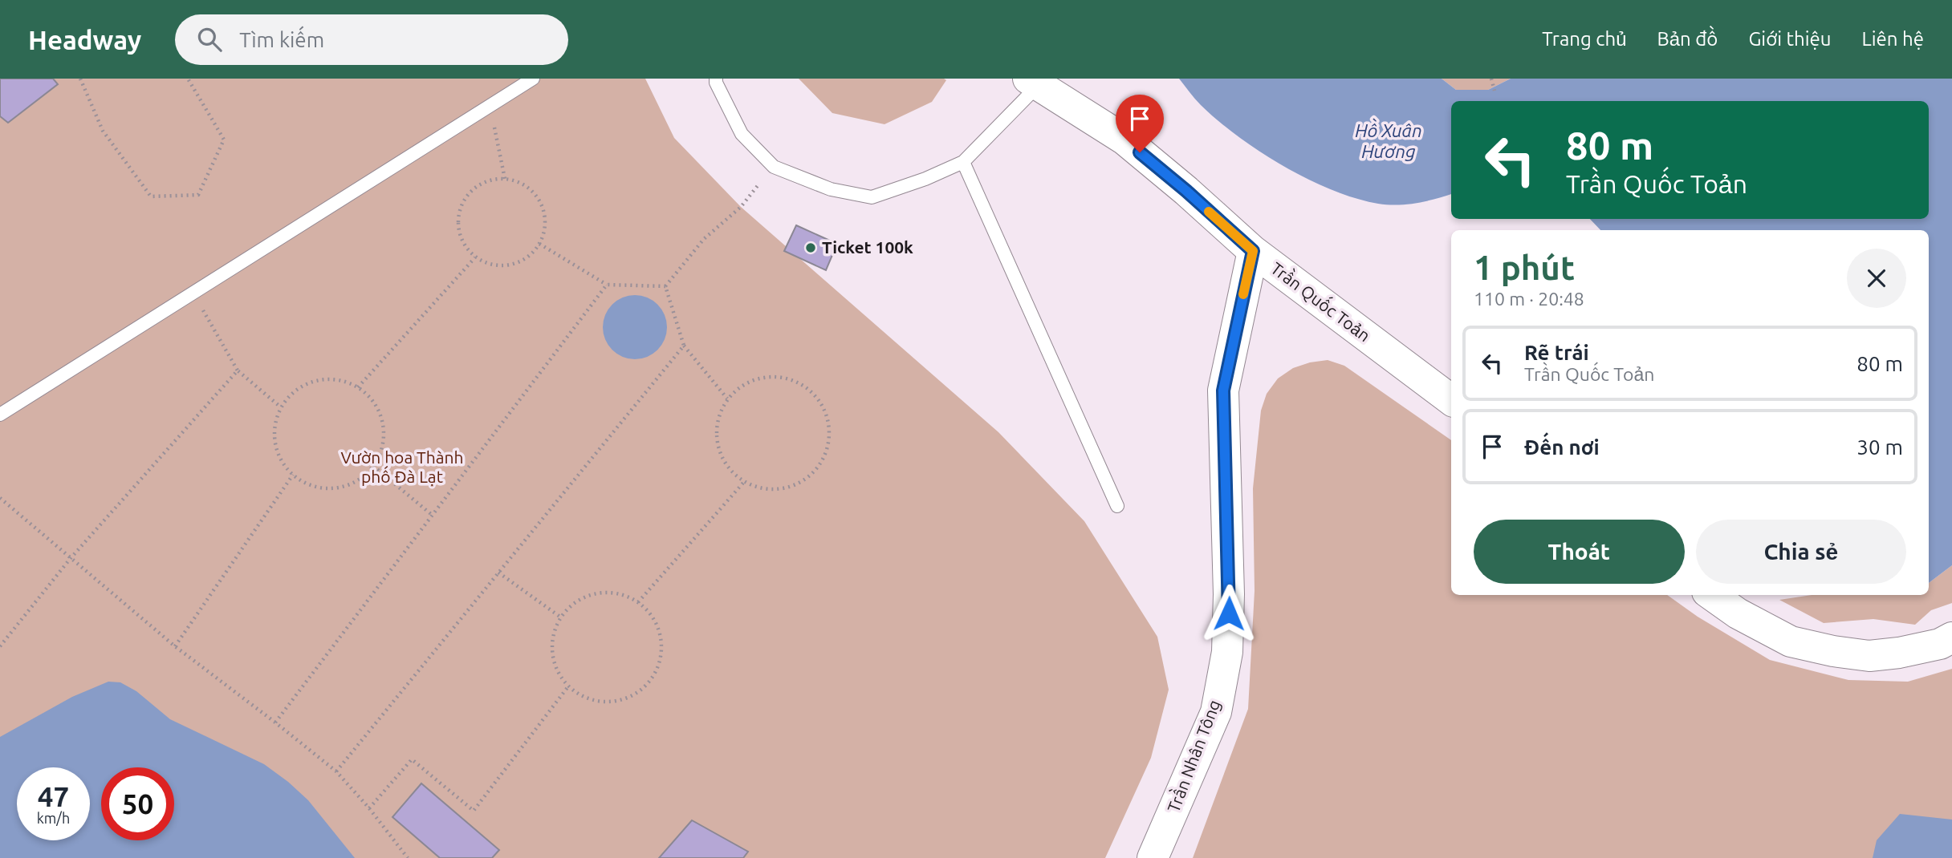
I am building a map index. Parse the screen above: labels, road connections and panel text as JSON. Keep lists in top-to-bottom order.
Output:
{
  "streets": {
    "main road": ["Trần Quốc Toản", "Trần Nhân Tông"]
  },
  "crossings": [
    ["Trần Quốc Toản", "Trần Nhân Tông"]
  ],
  "water": ["Hồ Xuân Hương"],
  "parks": ["Vườn hoa Thành phố Đà Lạt"],
  "places": ["Ticket 100k"],
  "page": {
    "header": "Headway",
    "search": "Tìm kiếm",
    "nav": [
      "Trang chủ",
      "Bản đồ",
      "Giới thiệu",
      "Liên hệ"
    ],
    "turn": ["80 m", "Trần Quốc Toản"],
    "heading": ["1 phút", "110 m · 20:48"],
    "list": [
      {
        "name": "Rẽ trái",
        "note": "Trần Quốc Toản",
        "value": "80 m"
      },
      {
        "name": "Đến nơi",
        "value": "30 m"
      }
    ],
    "buttons": ["Thoát", "Chia sẻ"],
    "speed": "47 km/h",
    "limit": "50"
  }
}
